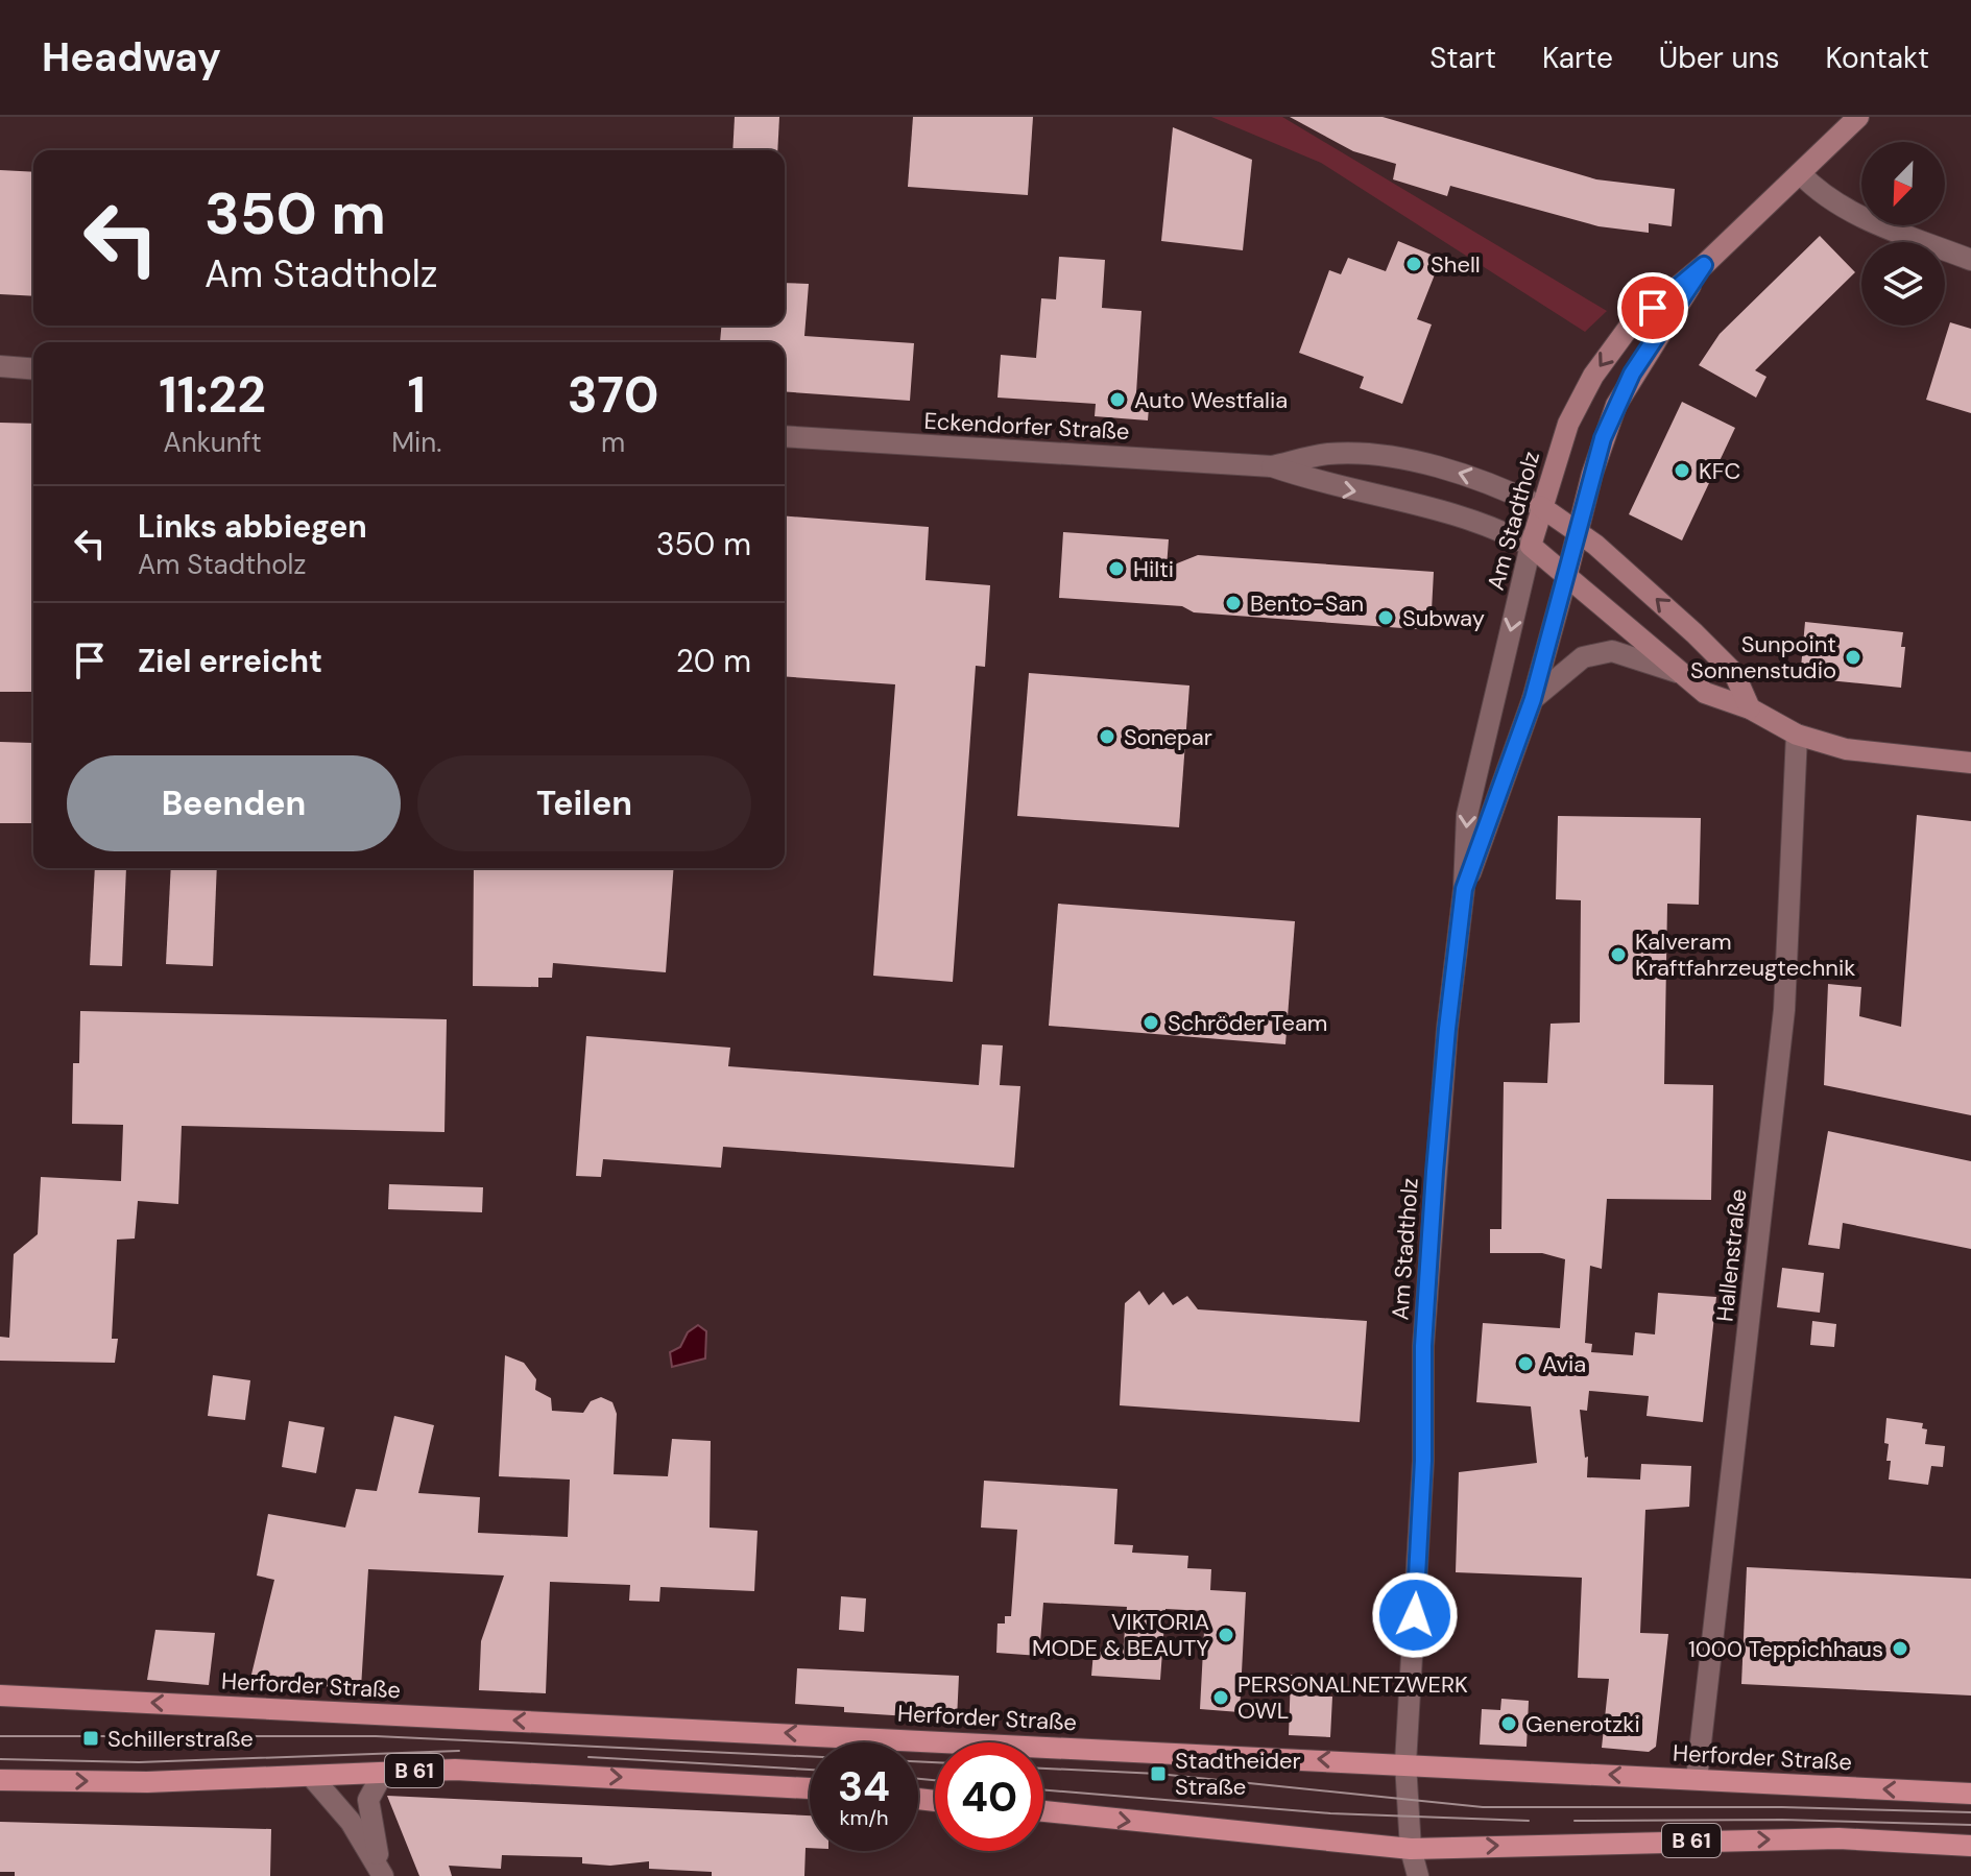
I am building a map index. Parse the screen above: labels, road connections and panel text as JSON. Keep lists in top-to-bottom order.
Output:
{
  "streets": {
    "main road": [
      "Eckendorfer Straße",
      "Am Stadtholz",
      "Herforder Straße",
      "B 61"
    ],
    "street": ["Hallenstraße"]
  },
  "crossings": [
    ["Eckendorfer Straße", "Am Stadtholz"],
    ["Eckendorfer Straße", "Hallenstraße"],
    ["Am Stadtholz", "Herforder Straße"],
    ["Am Stadtholz", "B 61"],
    ["Hallenstraße", "Herforder Straße"]
  ],
  "places": {
    "other": [
      "Shell",
      "Auto Westfalia",
      "KFC",
      "Hilti",
      "Bento-San",
      "Subway",
      "Sunpoint Sonnenstudio",
      "Sonepar",
      "Kalveram Kraftfahrzeugtechnik",
      "Schröder Team",
      "Avia",
      "VIKTORIA MODE & BEAUTY",
      "1000 Teppichhaus",
      "PERSONALNETZWERK OWL",
      "Generotzki"
    ],
    "transit": ["Schillerstraße", "Stadtheider Straße"]
  },
  "north": "bottom left",
  "page": {
    "header": "Headway",
    "nav": [
      "Start",
      "Karte",
      "Über uns",
      "Kontakt"
    ],
    "turn": ["350 m", "Am Stadtholz"],
    "eta": [
      "11:22",
      "Ankunft",
      "1",
      "Min.",
      "370",
      "m"
    ],
    "list": [
      {
        "name": "Links abbiegen",
        "note": "Am Stadtholz",
        "value": "350 m"
      },
      {
        "name": "Ziel erreicht",
        "value": "20 m"
      }
    ],
    "buttons": ["Beenden", "Teilen"],
    "speed": "34 km/h",
    "limit": "40"
  }
}
